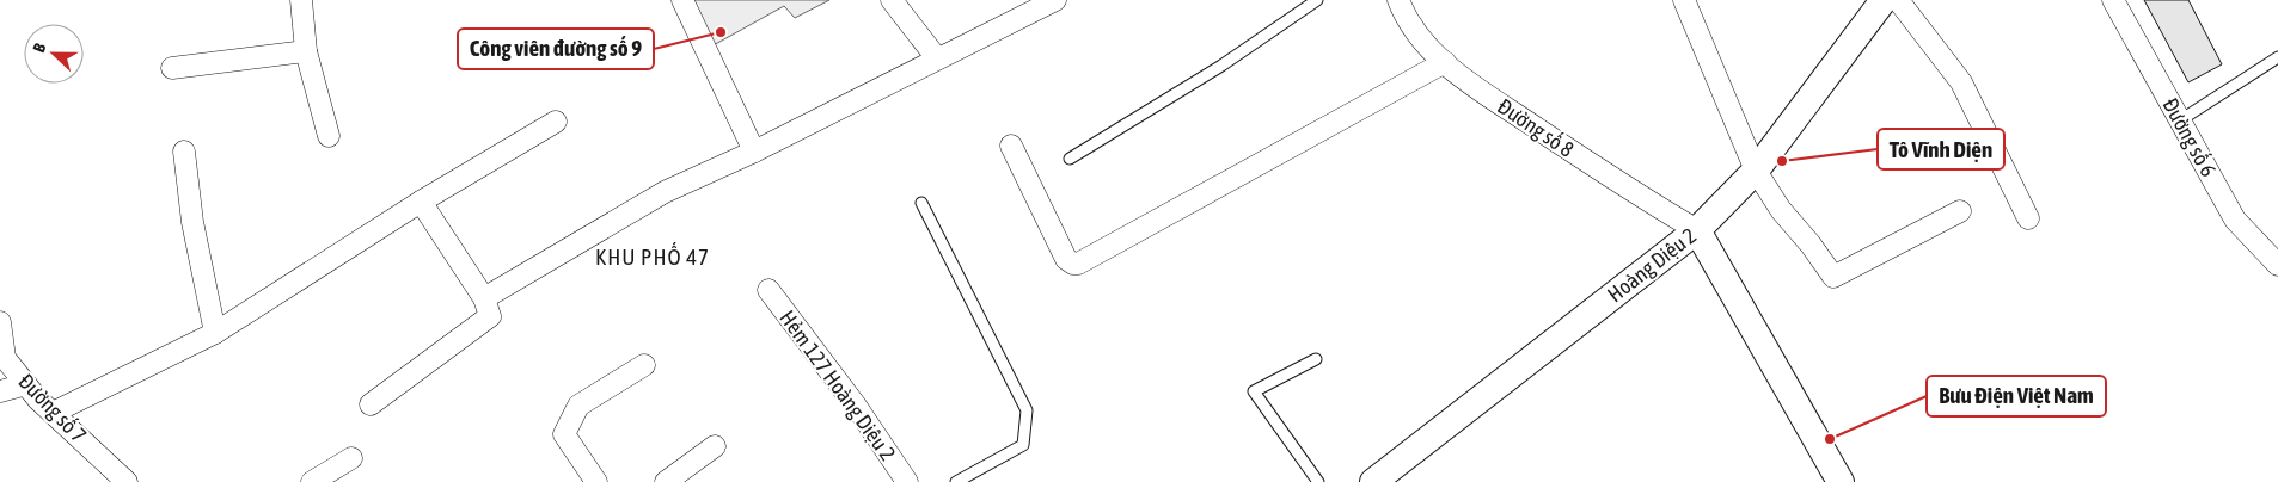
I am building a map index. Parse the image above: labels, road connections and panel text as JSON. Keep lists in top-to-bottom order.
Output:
{
  "streets": {
    "street": [
      "Đường số 8",
      "Đường số 6",
      "Hoàng Diệu 2",
      "Hẻm 127 Hoàng Diệu 2",
      "Đường số 7"
    ]
  },
  "crossings": [
    ["Đường số 8", "Hoàng Diệu 2"]
  ],
  "districts": ["KHU PHỐ 47"],
  "places": ["Công viên đường số 9", "Tô Vĩnh Diện", "Bưu Điện Việt Nam"],
  "north": "left"
}
